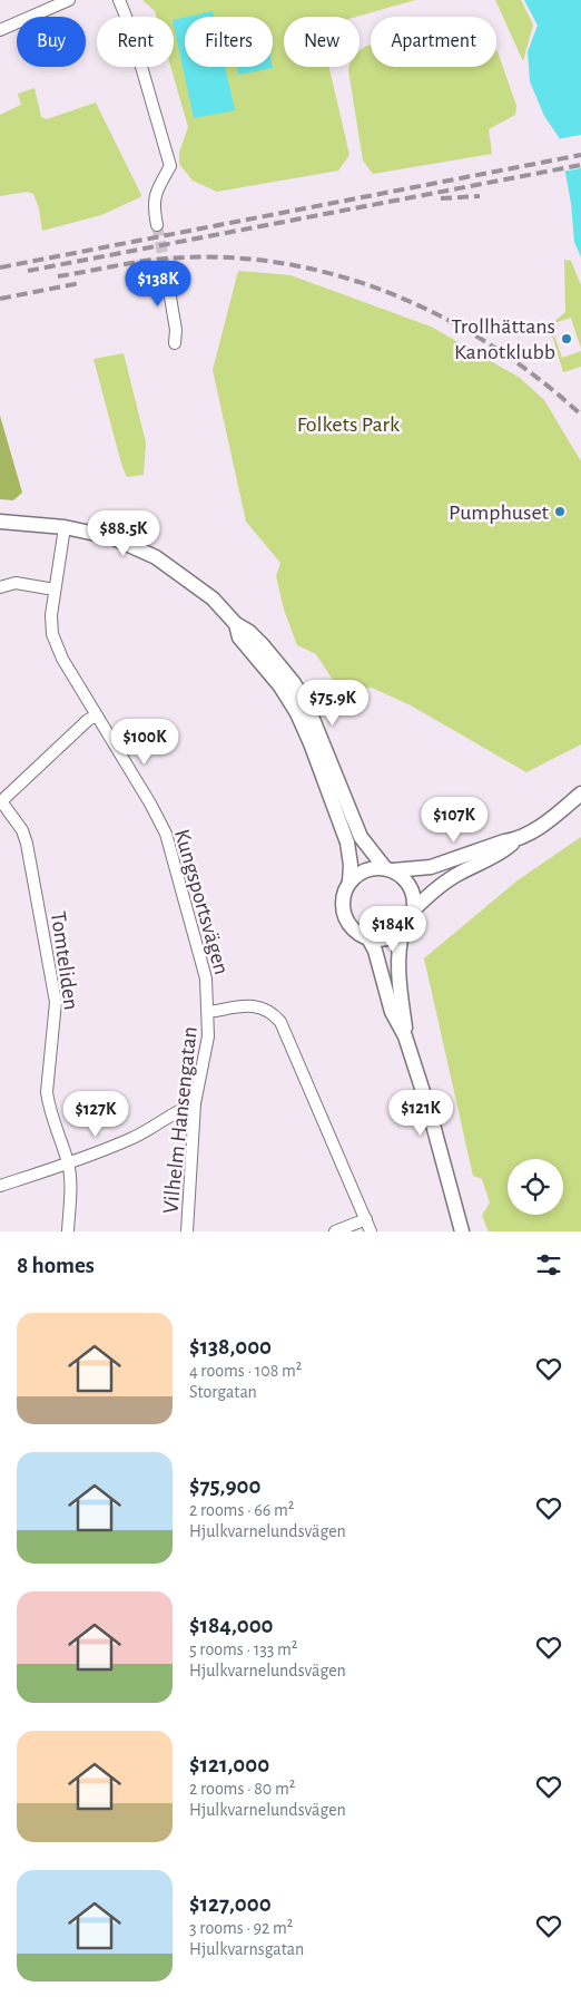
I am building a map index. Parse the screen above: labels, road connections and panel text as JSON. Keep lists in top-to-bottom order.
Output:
{
  "streets": {
    "street": ["Kungsportsvägen", "Tomteliden", "Vilhelm Hansengatan"]
  },
  "crossings": [
    ["Kungsportsvägen", "Vilhelm Hansengatan"]
  ],
  "parks": ["Folkets Park"],
  "places": ["Trollhättans Kanotklubb", "Pumphuset"],
  "page": {
    "chip": [
      "Buy",
      "Rent",
      "Filters",
      "New",
      "Apartment"
    ],
    "price": [
      "$138K",
      "$88.5K",
      "$75.9K",
      "$100K",
      "$107K",
      "$184K",
      "$121K",
      "$127K"
    ],
    "heading": "8 homes",
    "list": [
      {
        "name": "$138,000",
        "note": "4 rooms · 108 m² · Storgatan"
      },
      {
        "name": "$75,900",
        "note": "2 rooms · 66 m² · Hjulkvarnelundsvägen"
      },
      {
        "name": "$184,000",
        "note": "5 rooms · 133 m² · Hjulkvarnelundsvägen"
      },
      {
        "name": "$121,000",
        "note": "2 rooms · 80 m² · Hjulkvarnelundsvägen"
      },
      {
        "name": "$127,000",
        "note": "3 rooms · 92 m² · Hjulkvarnsgatan"
      }
    ]
  }
}
